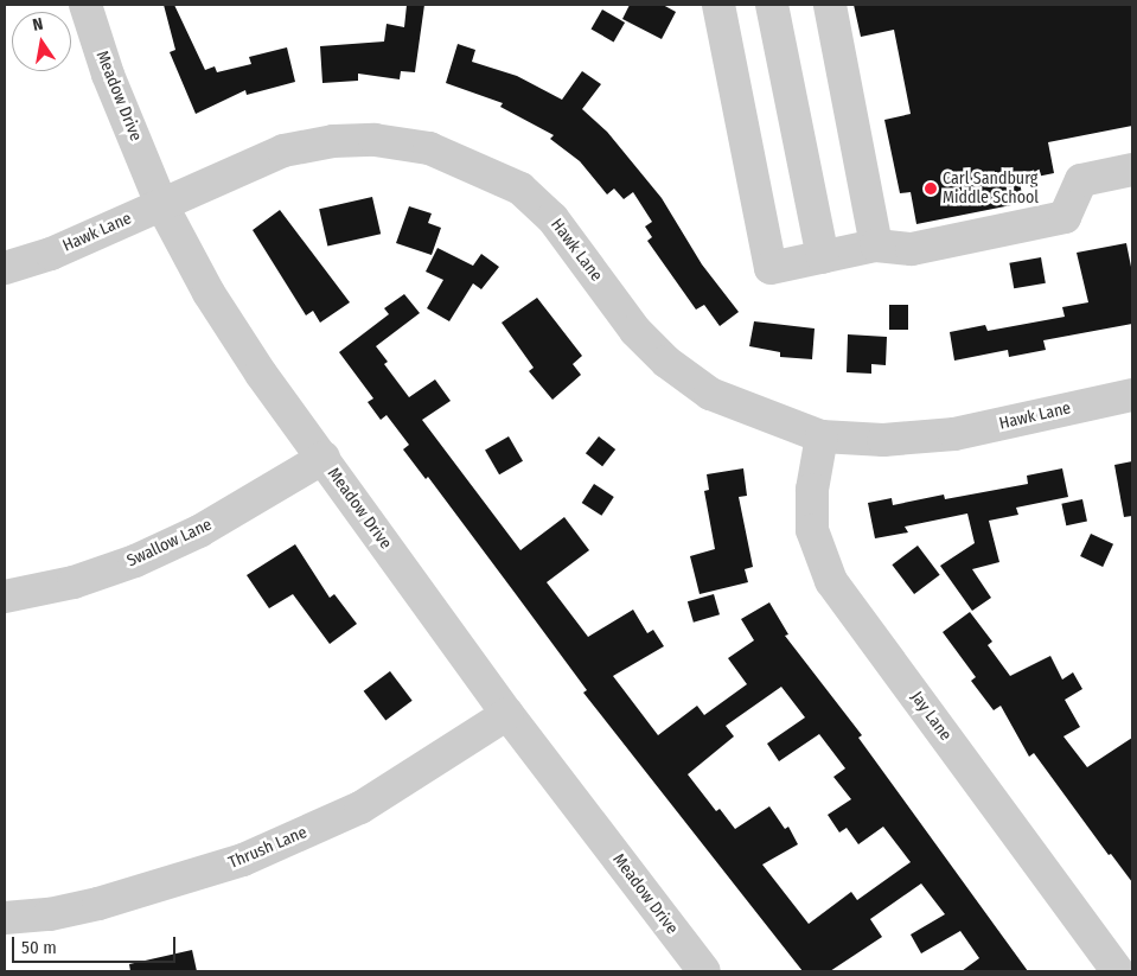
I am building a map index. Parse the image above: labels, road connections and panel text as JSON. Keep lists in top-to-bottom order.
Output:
{
  "streets": {
    "street": [
      "Meadow Drive",
      "Hawk Lane",
      "Swallow Lane",
      "Jay Lane",
      "Thrush Lane"
    ]
  },
  "crossings": [
    ["Meadow Drive", "Hawk Lane"],
    ["Meadow Drive", "Swallow Lane"],
    ["Meadow Drive", "Thrush Lane"],
    ["Hawk Lane", "Jay Lane"]
  ],
  "places": ["Carl Sandburg Middle School"],
  "scale_bar": "50 m",
  "north": "top"
}
